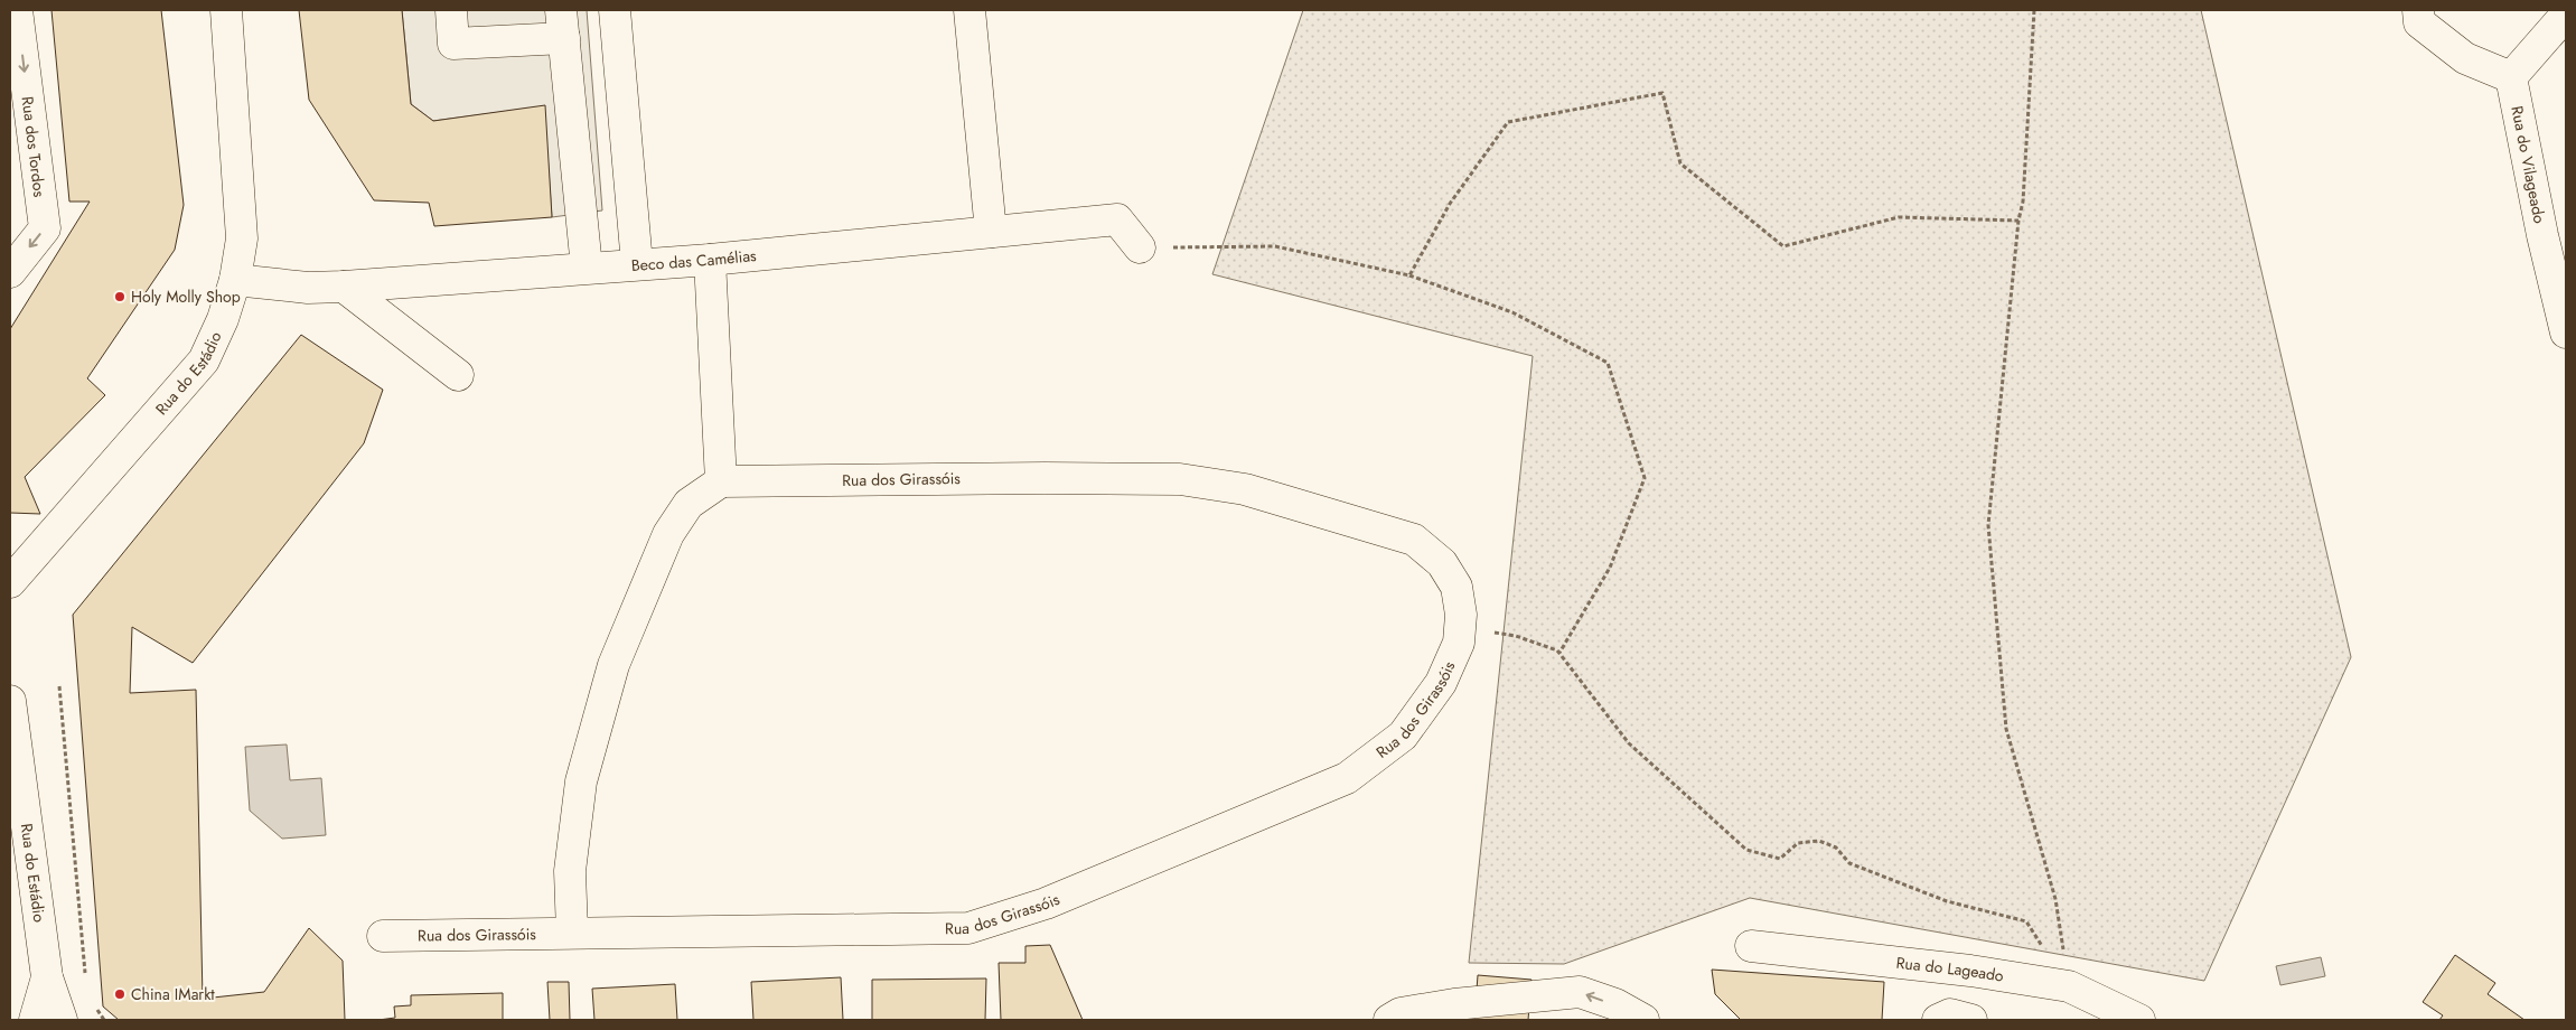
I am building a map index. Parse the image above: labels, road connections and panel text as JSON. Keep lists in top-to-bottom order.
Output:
{
  "streets": {
    "street": [
      "Rua dos Tordos",
      "Rua do Vilageado",
      "Beco das Camélias",
      "Rua do Estádio",
      "Rua dos Girassóis",
      "Rua do Lageado"
    ]
  },
  "crossings": [
    ["Beco das Camélias", "Rua do Estádio"]
  ],
  "one_way": ["Rua dos Tordos"],
  "places": ["Holy Molly Shop", "China IMarkt"]
}
